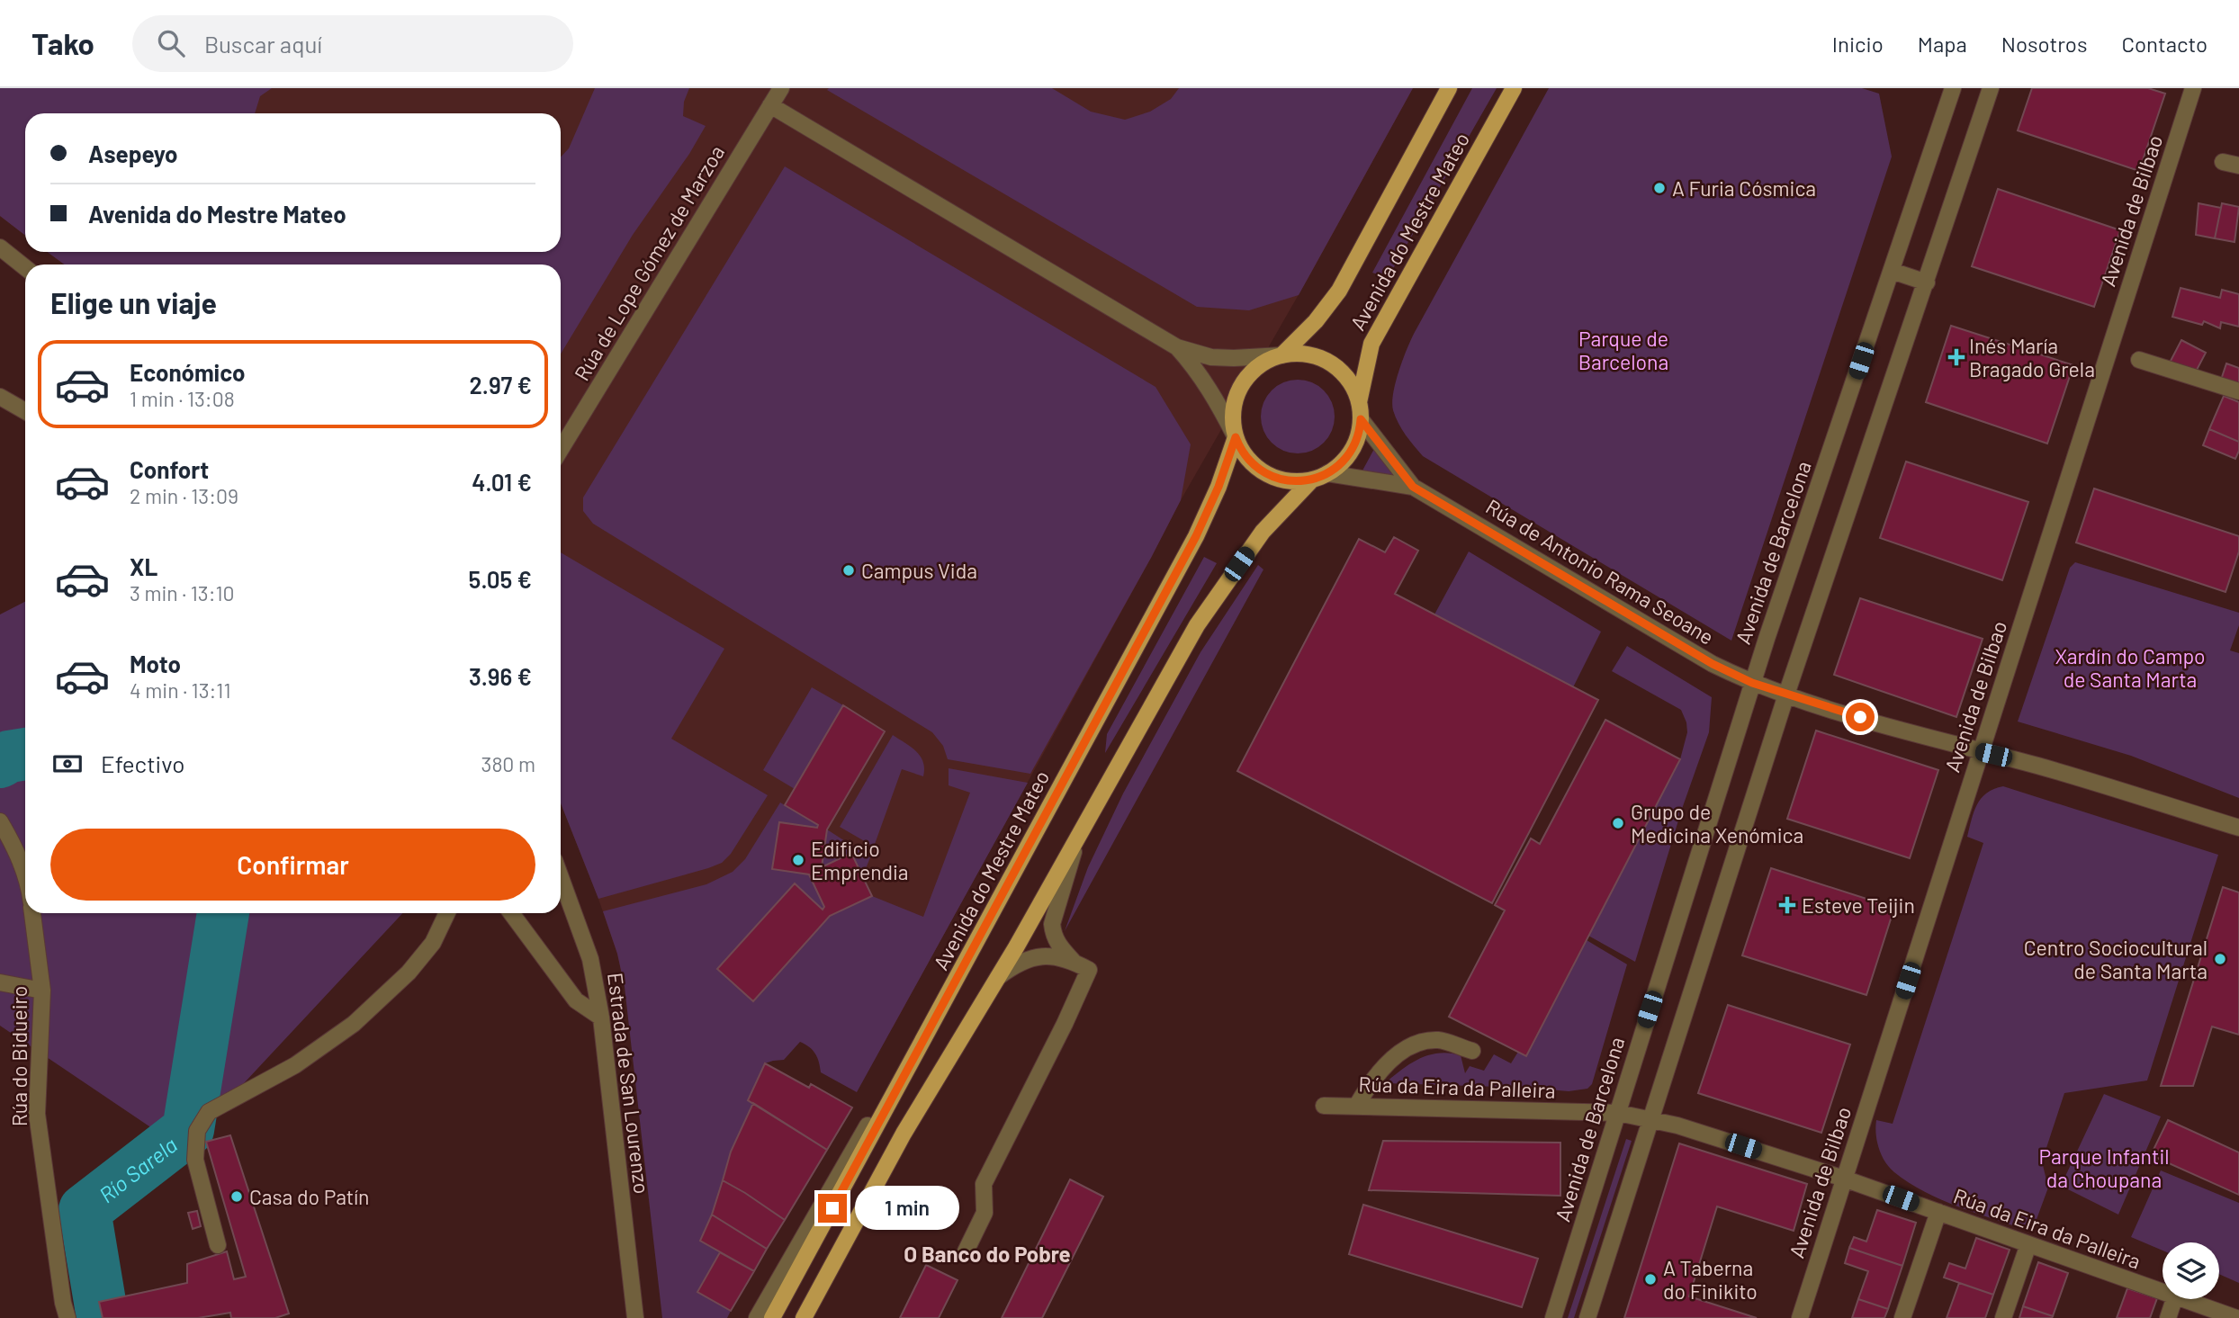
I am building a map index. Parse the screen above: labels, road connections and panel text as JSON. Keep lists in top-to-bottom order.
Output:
{
  "streets": {
    "main road": ["Avenida do Mestre Mateo"],
    "street": [
      "Avenida de Bilbao",
      "Rúa de Lope Gómez de Marzoa",
      "Avenida de Barcelona",
      "Rúa de Antonio Rama Seoane",
      "Rúa do Bidueiro",
      "Estrada de San Lourenzo",
      "Rúa da Eira da Palleira"
    ]
  },
  "crossings": [
    ["Avenida de Bilbao", "Rúa de Antonio Rama Seoane"],
    ["Avenida de Bilbao", "Rúa da Eira da Palleira"],
    ["Avenida do Mestre Mateo", "Rúa de Antonio Rama Seoane"],
    ["Avenida de Barcelona", "Rúa de Antonio Rama Seoane"],
    ["Avenida de Barcelona", "Rúa da Eira da Palleira"]
  ],
  "districts": ["O Banco do Pobre"],
  "water": ["Río Sarela"],
  "parks": ["Parque de Barcelona", "Xardín do Campo de Santa Marta", "Parque Infantil da Choupana"],
  "places": {
    "other": [
      "A Furia Cósmica",
      "Campus Vida",
      "Grupo de Medicina Xenómica",
      "Edificio Emprendia",
      "Centro Sociocultural de Santa Marta",
      "Casa do Patín",
      "A Taberna do Finikito"
    ],
    "health": ["Inés María Bragado Grela", "Esteve Teijin"]
  },
  "page": {
    "header": "Tako",
    "search": "Buscar aquí",
    "nav": [
      "Inicio",
      "Mapa",
      "Nosotros",
      "Contacto"
    ],
    "banner": ["Asepeyo", "Avenida do Mestre Mateo"],
    "heading": "Elige un viaje",
    "list": [
      {
        "name": "Económico",
        "note": "1 min · 13:08",
        "value": "2.97 €"
      },
      {
        "name": "Confort",
        "note": "2 min · 13:09",
        "value": "4.01 €"
      },
      {
        "name": "XL",
        "note": "3 min · 13:10",
        "value": "5.05 €"
      },
      {
        "name": "Moto",
        "note": "4 min · 13:11",
        "value": "3.96 €"
      }
    ],
    "pay": ["Efectivo", "380 m"],
    "buttons": "Confirmar",
    "bubble": "1 min"
  }
}
